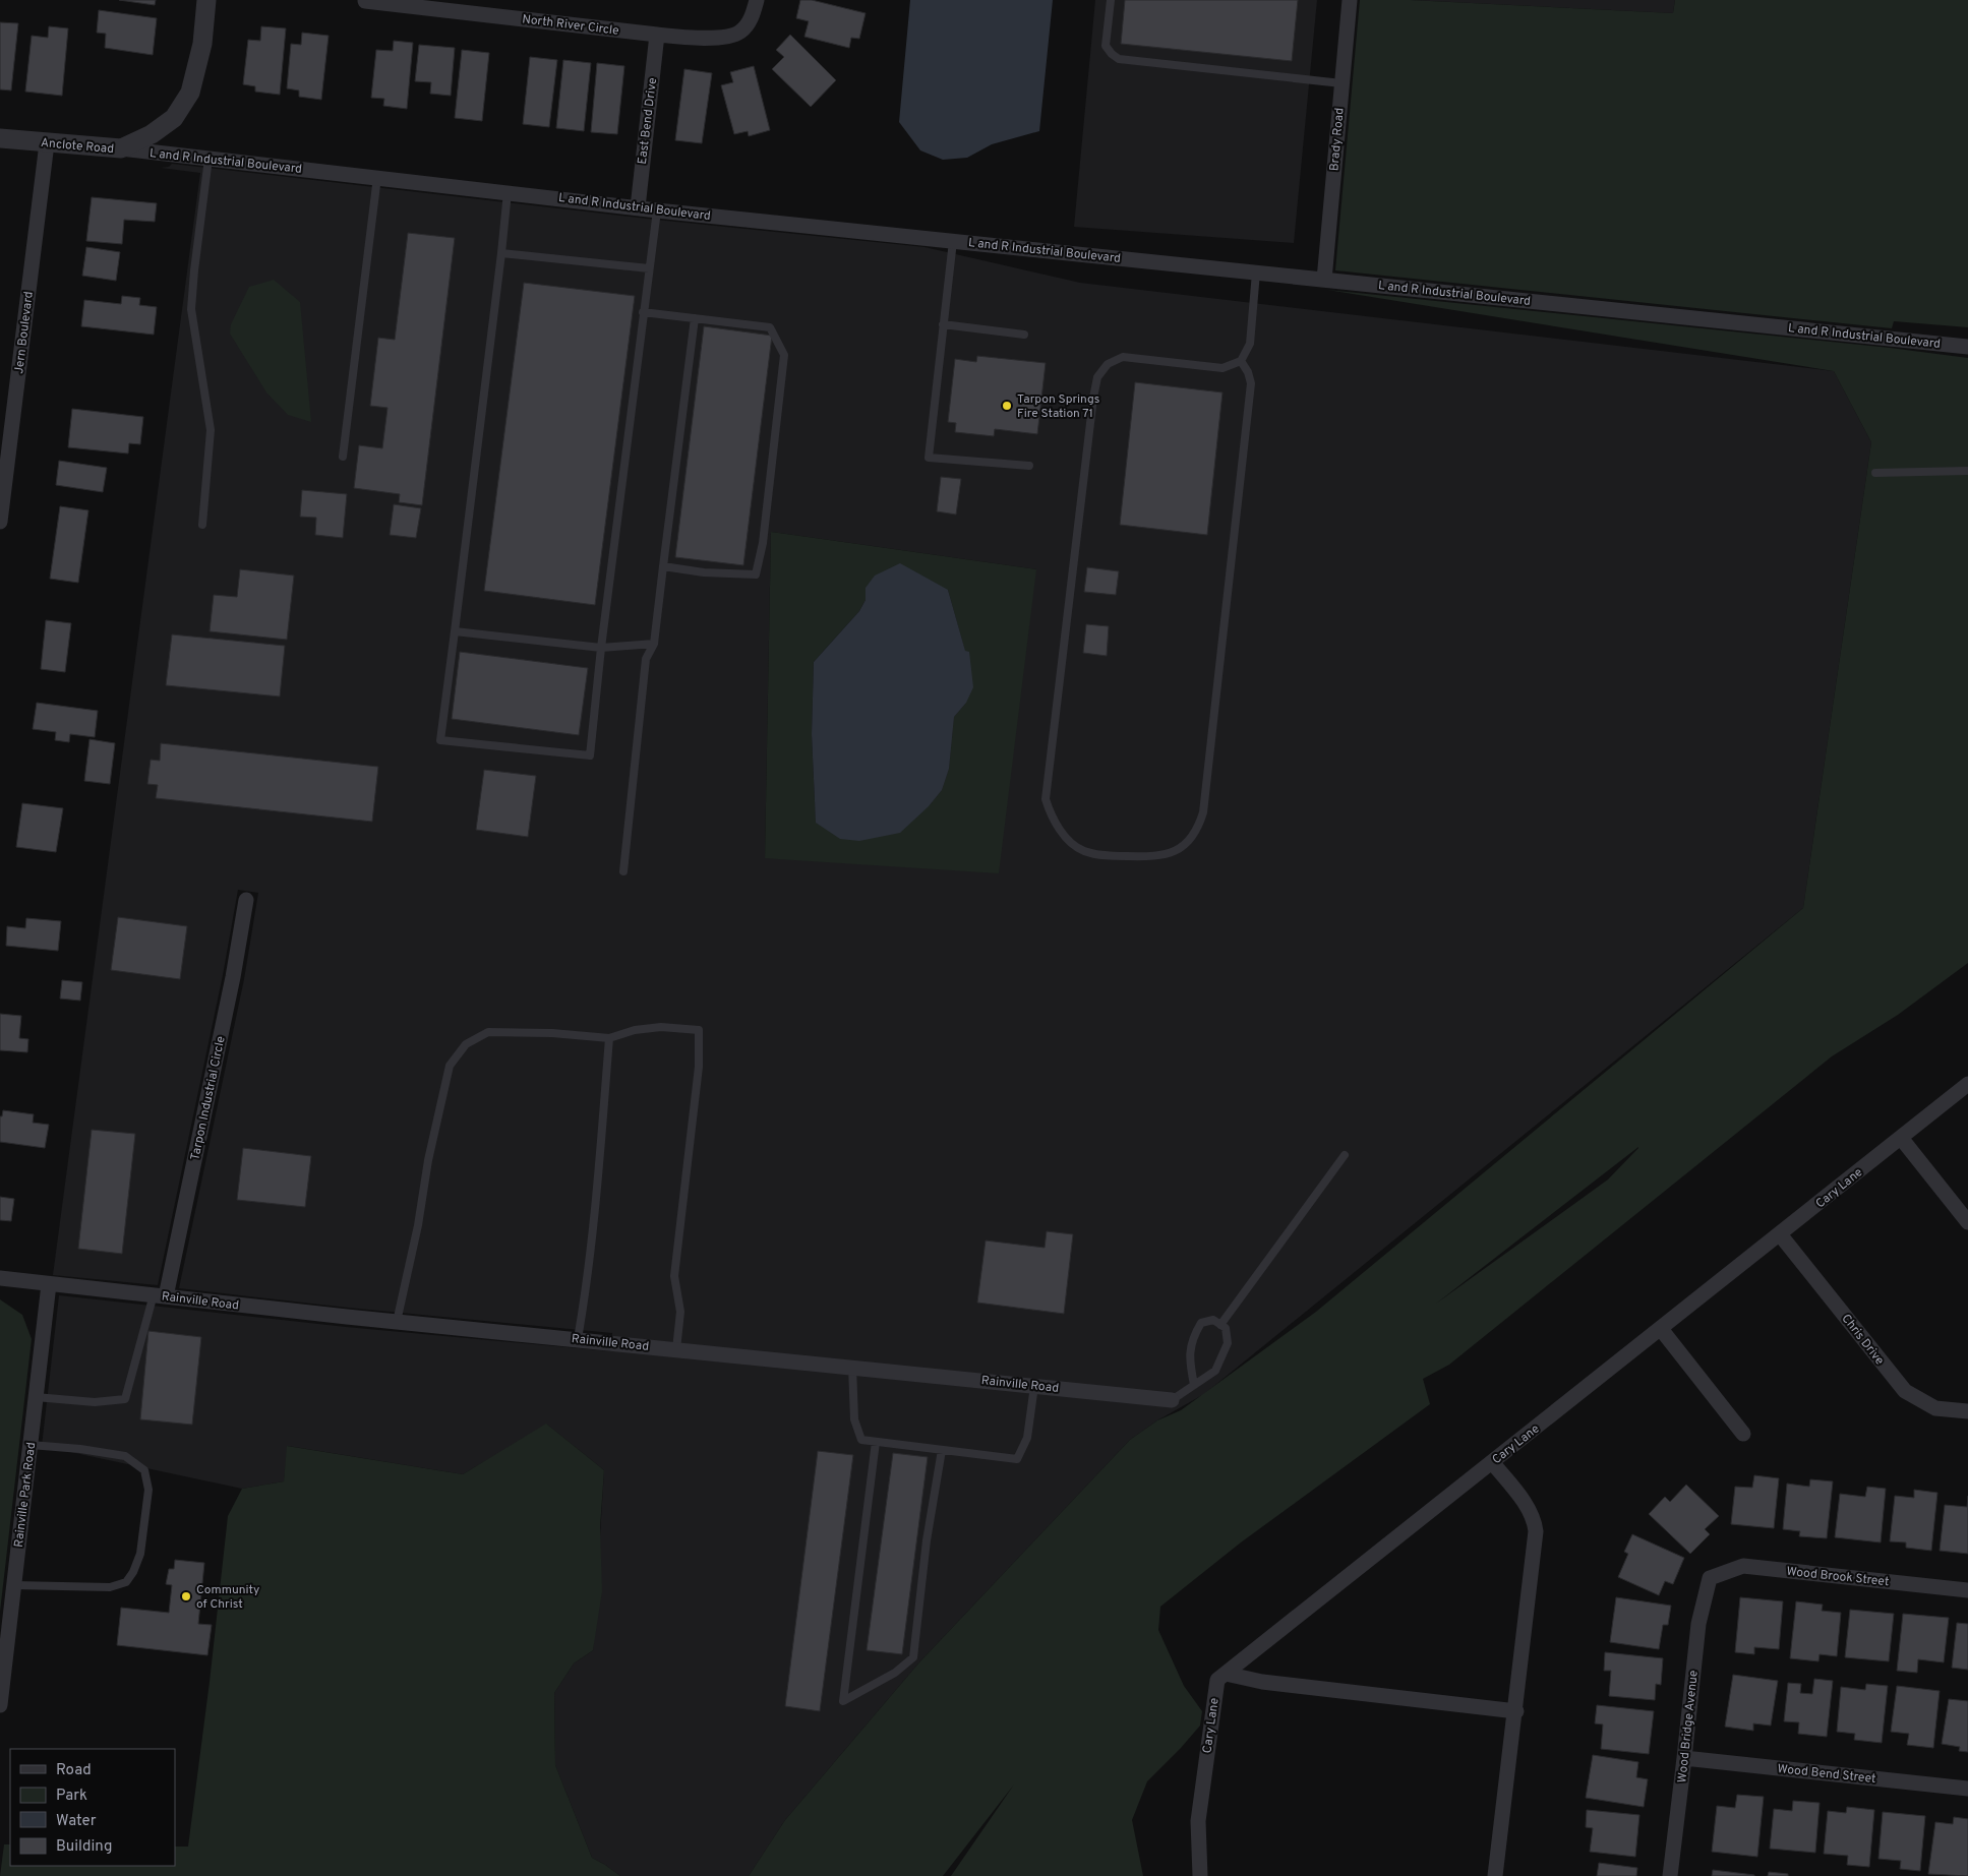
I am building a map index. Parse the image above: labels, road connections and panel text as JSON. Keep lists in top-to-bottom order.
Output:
{
  "streets": {
    "street": [
      "North River Circle",
      "East Bend Drive",
      "Brady Road",
      "Anclote Road",
      "L and R Industrial Boulevard",
      "Jern Boulevard",
      "Tarpon Industrial Circle",
      "Cary Lane",
      "Rainville Road",
      "Chris Drive",
      "Rainville Park Road",
      "Wood Brook Street",
      "Wood Bridge Avenue",
      "Wood Bend Street"
    ]
  },
  "crossings": [
    ["North River Circle", "East Bend Drive"],
    ["East Bend Drive", "L and R Industrial Boulevard"],
    ["Brady Road", "L and R Industrial Boulevard"],
    ["Anclote Road", "L and R Industrial Boulevard"],
    ["Anclote Road", "Jern Boulevard"],
    ["Tarpon Industrial Circle", "Rainville Road"],
    ["Cary Lane", "Chris Drive"],
    ["Rainville Road", "Rainville Park Road"],
    ["Wood Brook Street", "Wood Bridge Avenue"],
    ["Wood Bridge Avenue", "Wood Bend Street"]
  ],
  "places": ["Tarpon Springs Fire Station 71", "Community of Christ"],
  "legend": [
    "Road",
    "Park",
    "Water",
    "Building"
  ]
}
